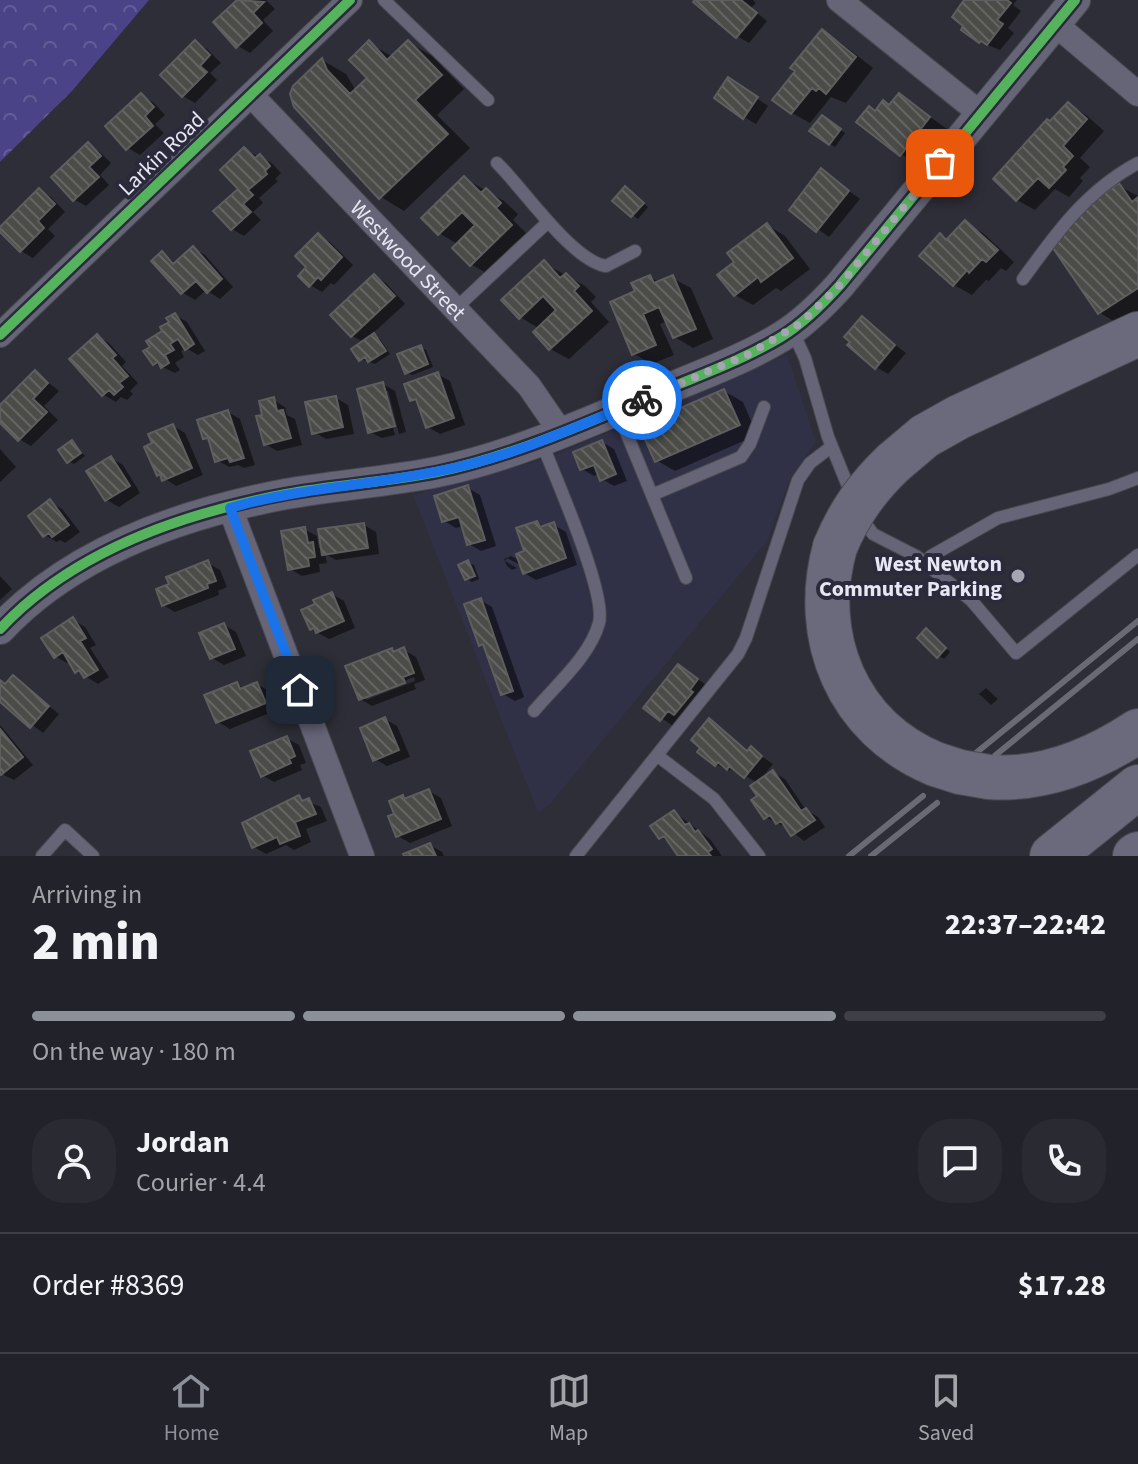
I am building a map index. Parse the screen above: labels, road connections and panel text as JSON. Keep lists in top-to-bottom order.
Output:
{
  "streets": {
    "street": ["Larkin Road", "Westwood Street"]
  },
  "crossings": [
    ["Larkin Road", "Westwood Street"]
  ],
  "places": ["West Newton Commuter Parking"],
  "page": {
    "heading": ["2 min", "Arriving in", "22:37–22:42"],
    "panel": [
      "Jordan",
      "Courier · 4.4",
      "Order #8369",
      "$17.28"
    ],
    "bar": "On the way · 180 m",
    "tabs": ["Home", "Map", "Saved"]
  }
}
